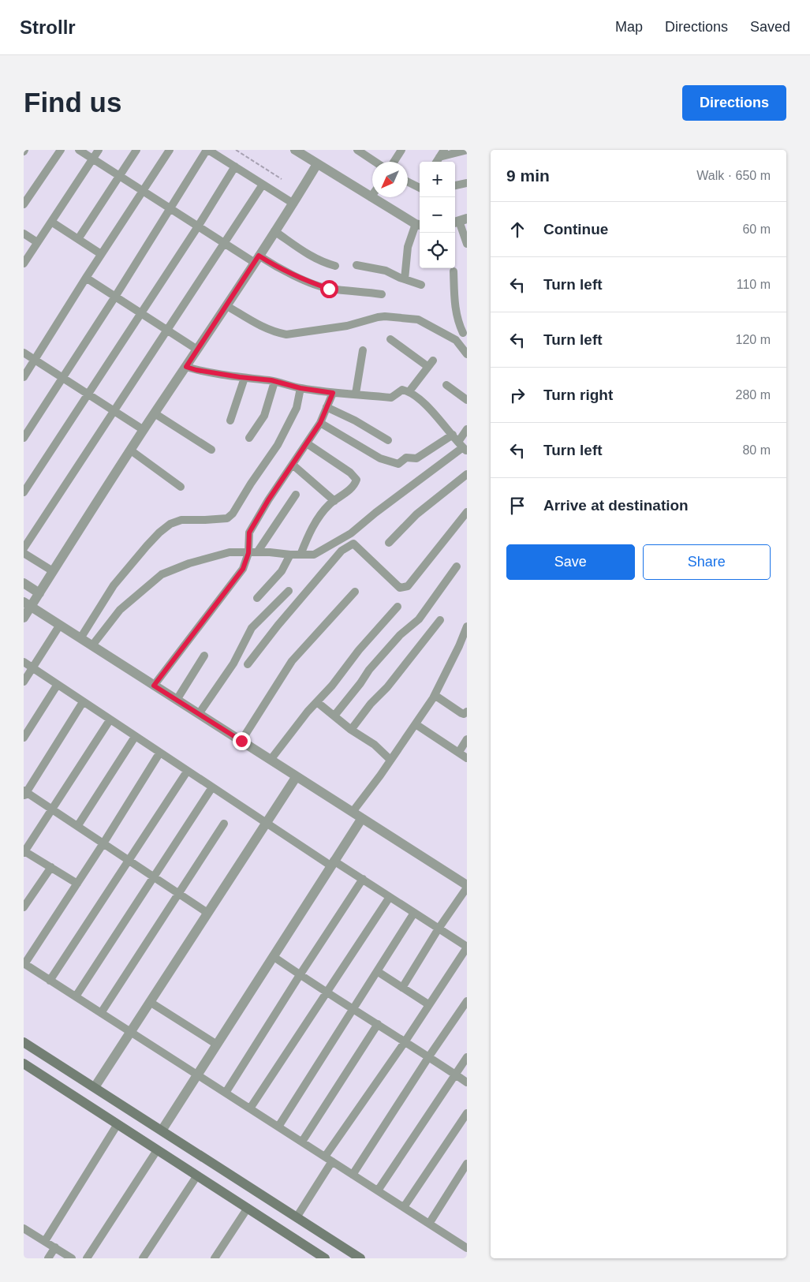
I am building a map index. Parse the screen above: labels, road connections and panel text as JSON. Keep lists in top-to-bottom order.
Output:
{
  "north": "bottom left",
  "page": {
    "header": "Strollr",
    "nav": ["Map", "Directions", "Saved"],
    "buttons": [
      "Directions",
      ["Save", "Share"]
    ],
    "title": "Find us",
    "heading": ["9 min", "Walk · 650 m"],
    "map_buttons": ["+", "−"],
    "list": [
      ["Continue", "60 m"],
      ["Turn left", "110 m"],
      ["Turn left", "120 m"],
      ["Turn right", "280 m"],
      ["Turn left", "80 m"],
      "Arrive at destination"
    ]
  }
}
